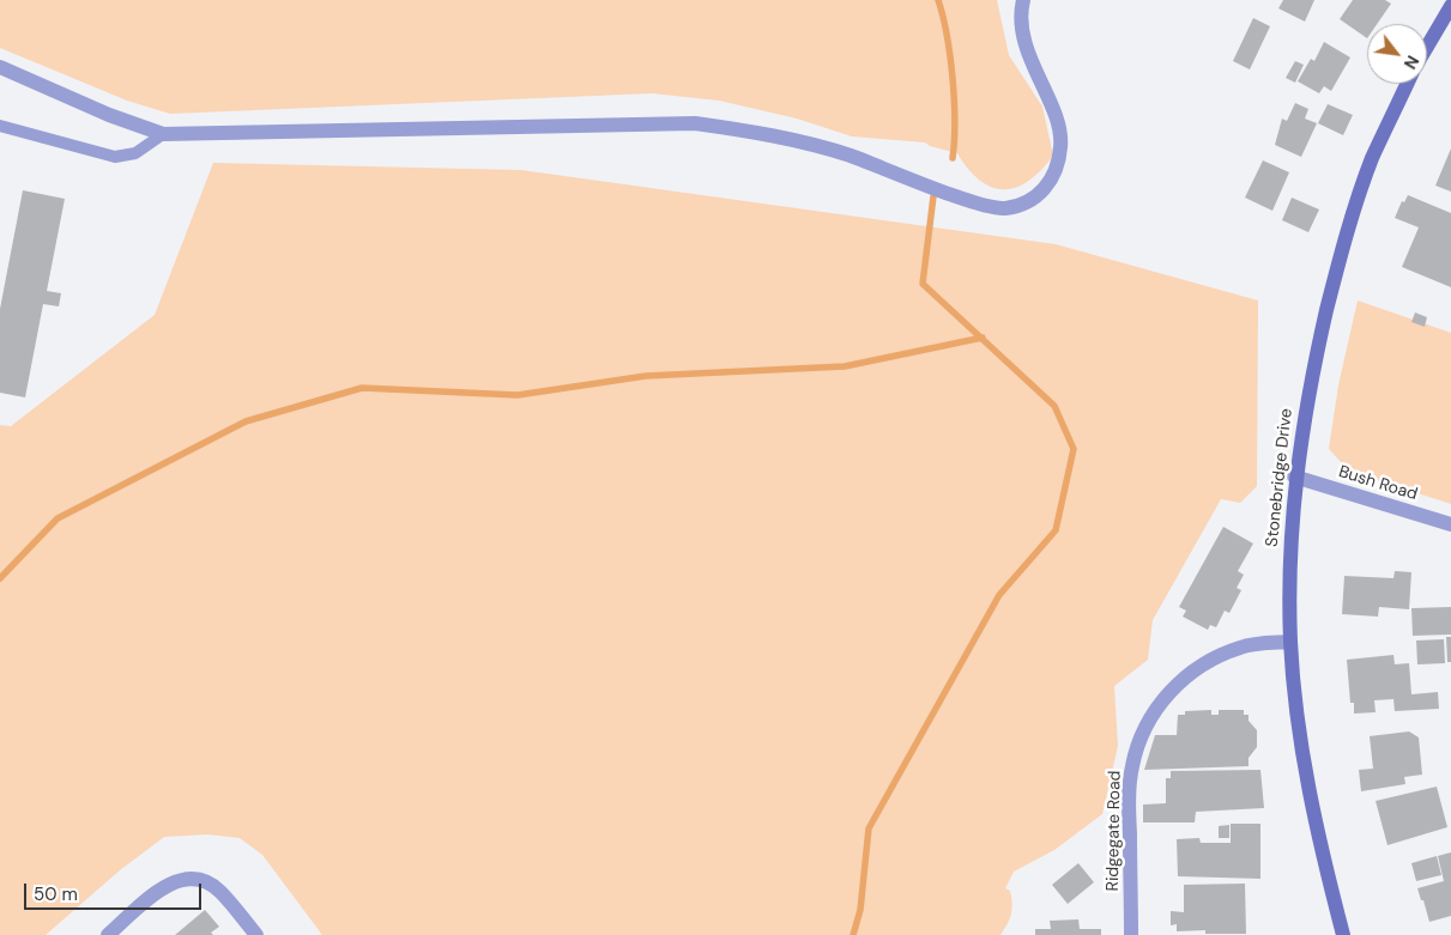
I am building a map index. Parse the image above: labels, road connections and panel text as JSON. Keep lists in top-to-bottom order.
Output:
{
  "streets": {
    "street": ["Stonebridge Drive", "Bush Road", "Ridgegate Road"]
  },
  "crossings": [
    ["Stonebridge Drive", "Bush Road"],
    ["Stonebridge Drive", "Ridgegate Road"]
  ],
  "scale_bar": "50 m",
  "north": "bottom right"
}
